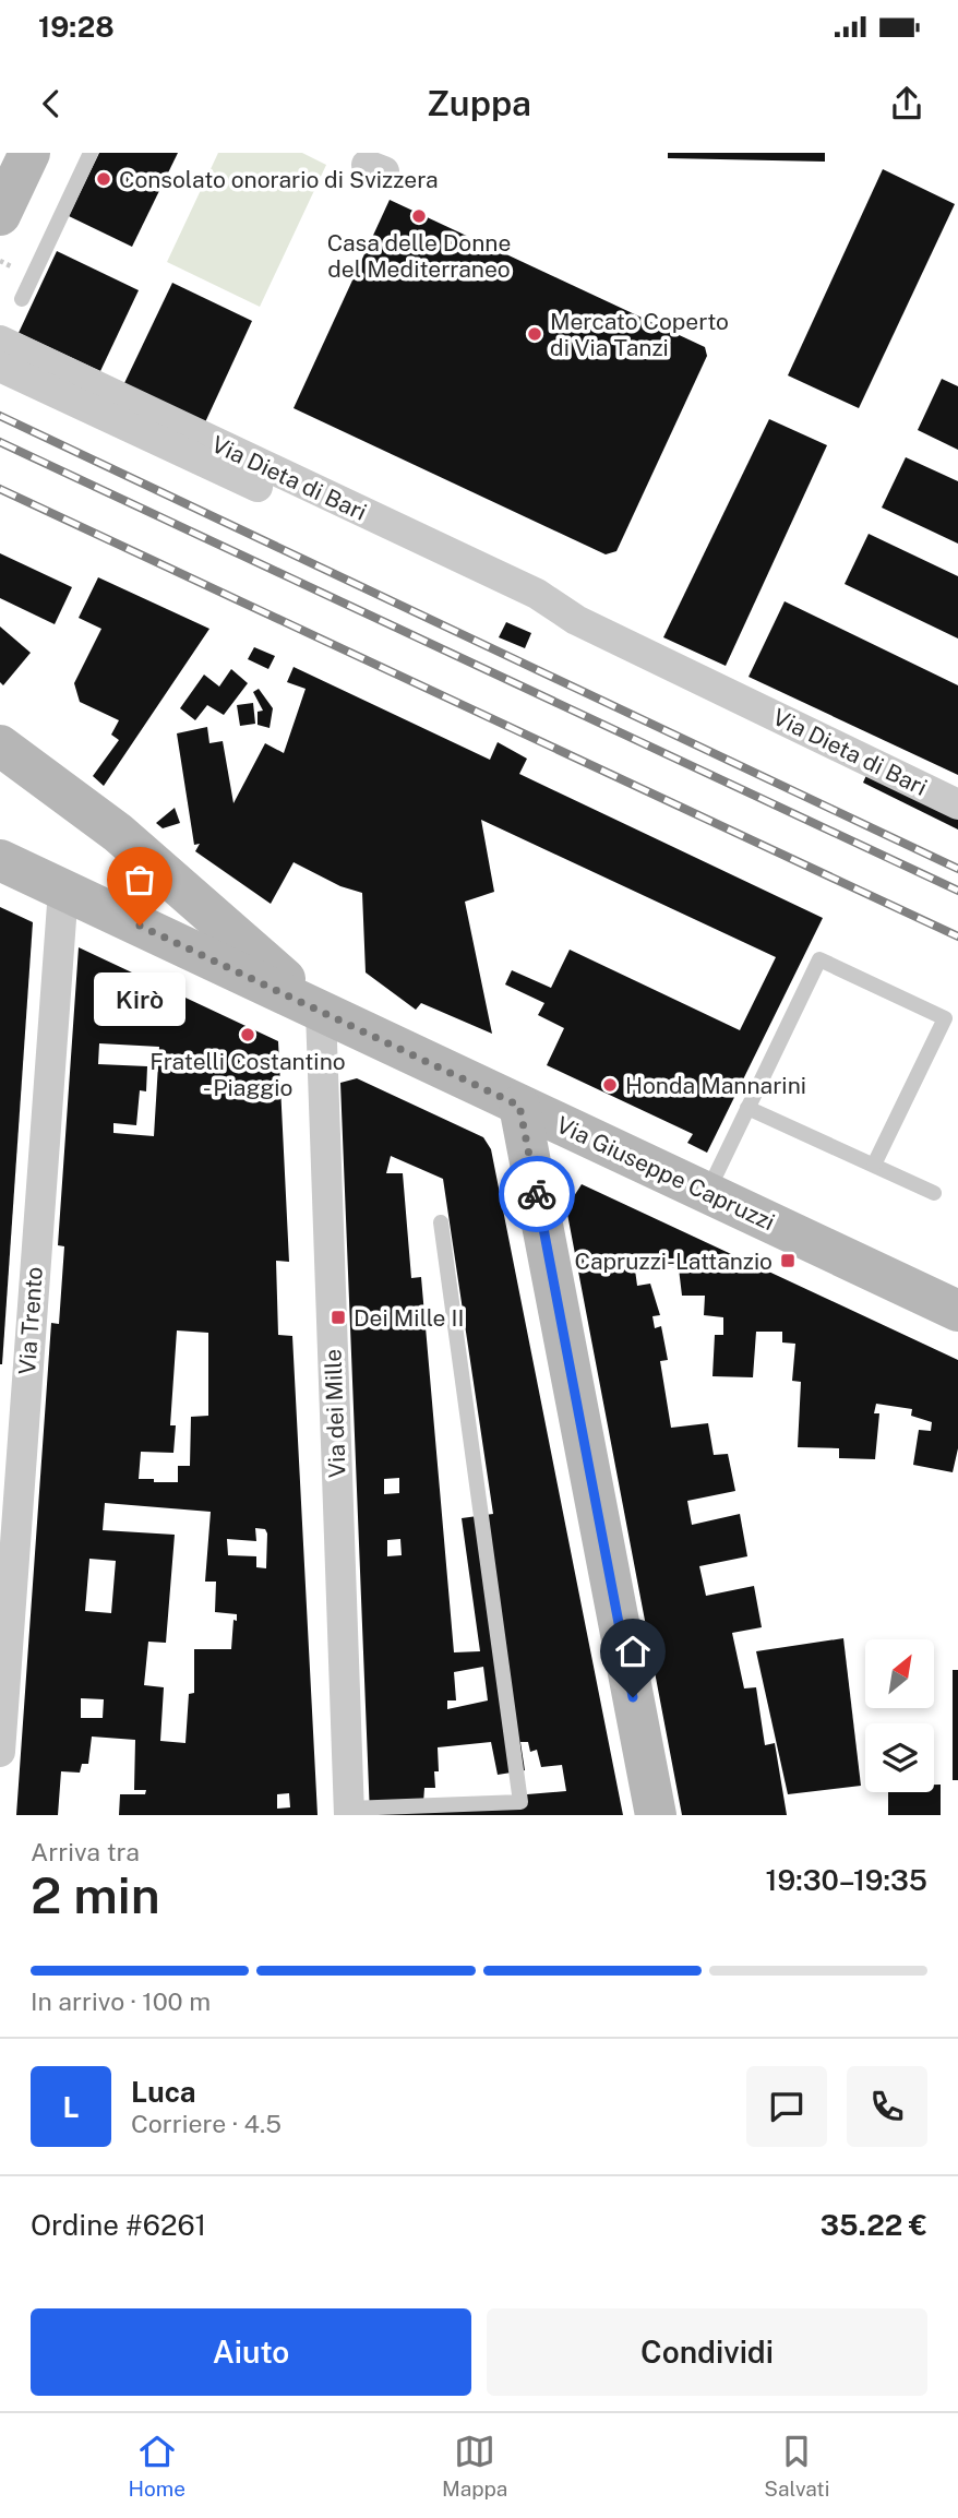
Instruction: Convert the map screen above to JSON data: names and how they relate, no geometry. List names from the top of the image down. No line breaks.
{"streets":{"main road":["Via Giuseppe Capruzzi"],"street":["Via Dieta di Bari","Via Trento","Via dei Mille"]},"crossings":[["Via Giuseppe Capruzzi","Via Trento"],["Via Giuseppe Capruzzi","Via dei Mille"]],"places":{"other":["Consolato onorario di Svizzera","Casa delle Donne del Mediterraneo","Mercato Coperto di Via Tanzi","Kirò","Fratelli Costantino - Piaggio","Honda Mannarini"],"transit":["Capruzzi-Lattanzio","Dei Mille II"]},"north":"top right","page":{"status":"19:28","header":"Zuppa","bubble":"Kirò","heading":["2 min","Arriva tra","19:30–19:35"],"panel":["Luca","Corriere · 4.5","Ordine #6261","35.22 €"],"bar":"In arrivo · 100 m","round":"L","buttons":["Aiuto","Condividi"],"tabs":["Home","Mappa","Salvati"]}}
